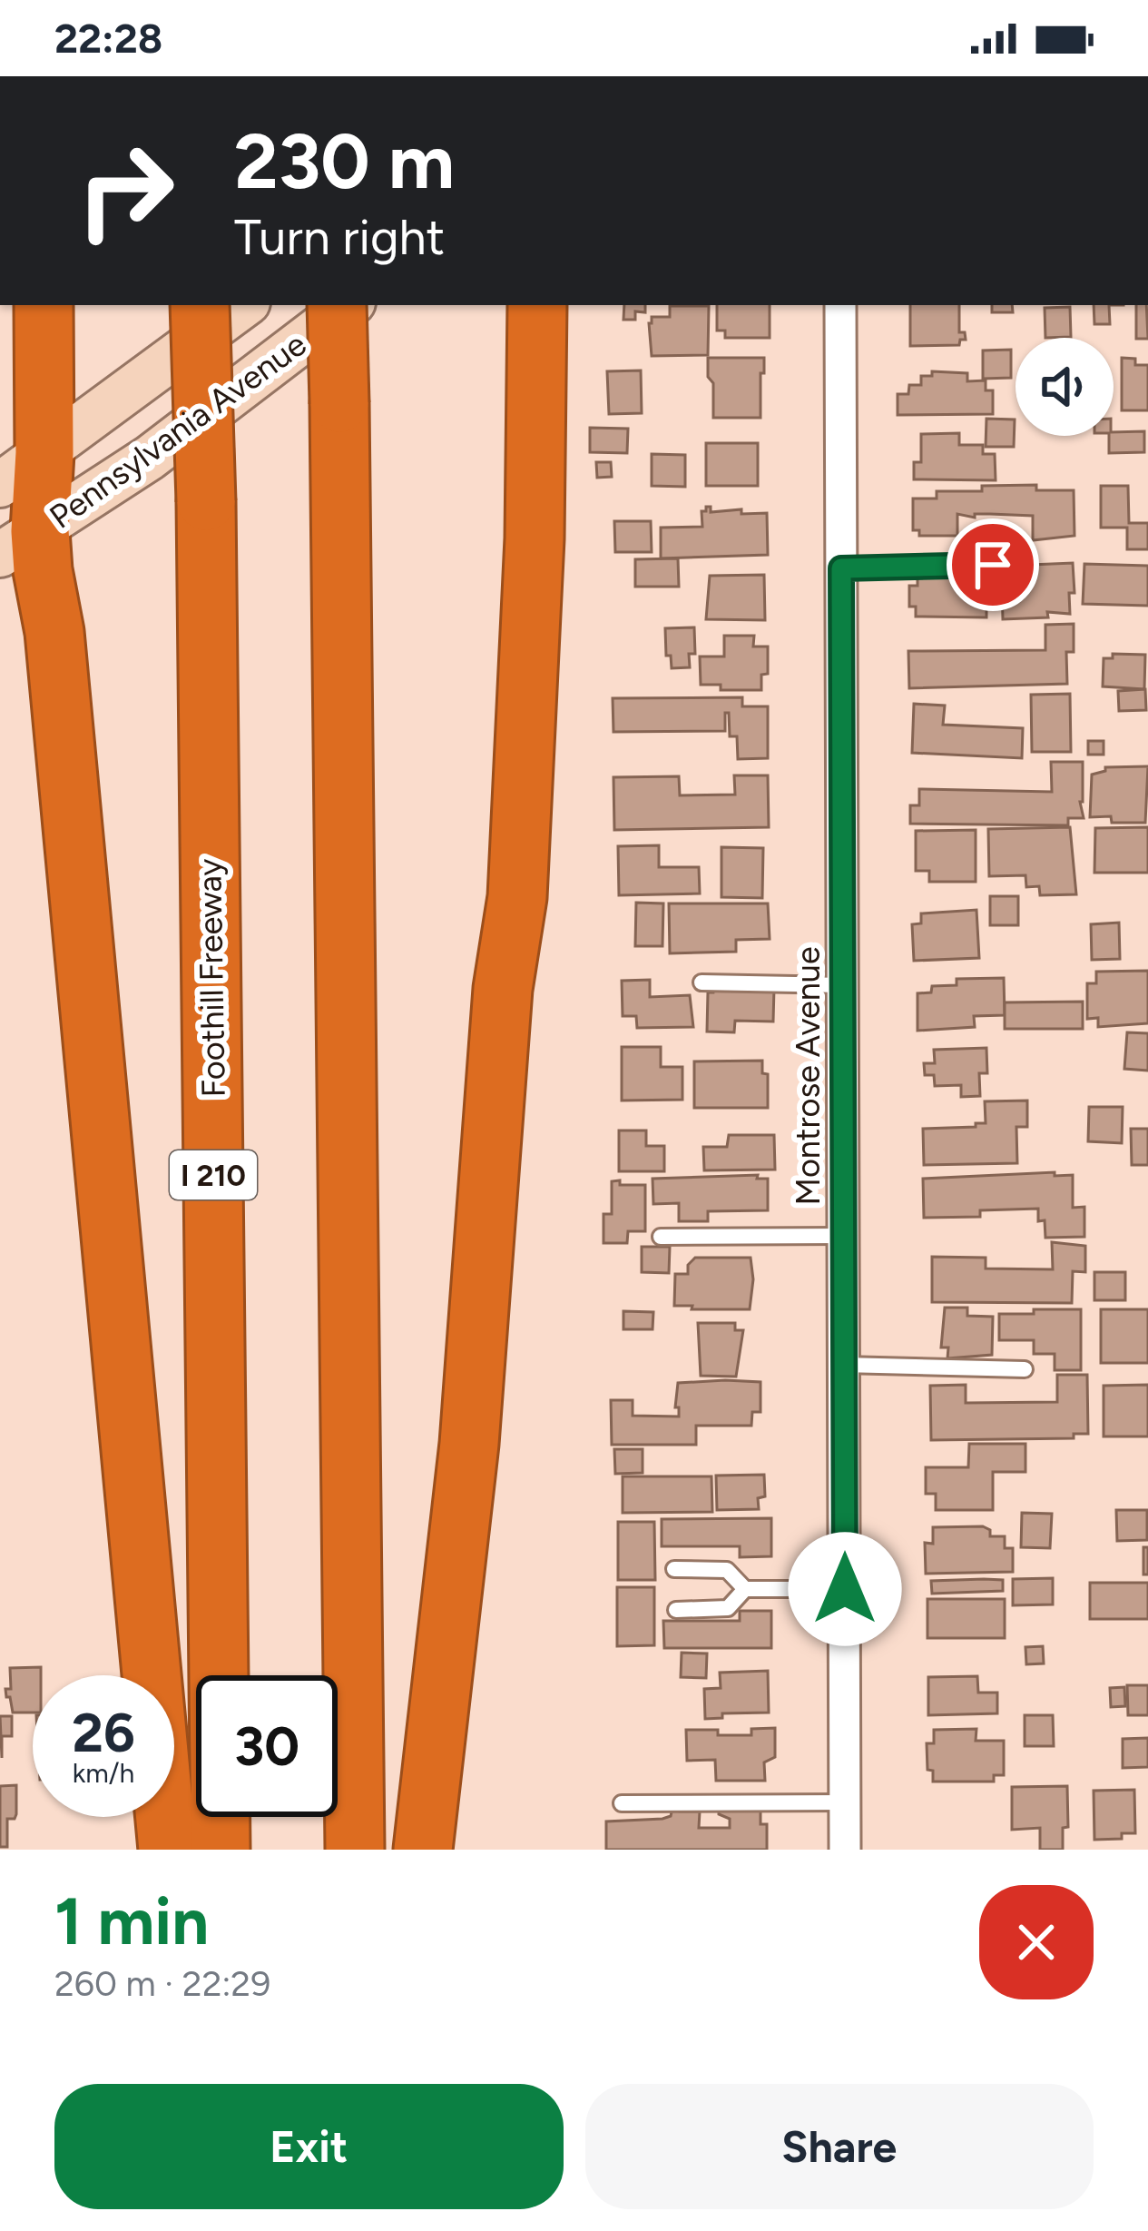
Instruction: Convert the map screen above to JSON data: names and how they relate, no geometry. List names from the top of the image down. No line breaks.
{"streets":{"highway":["Foothill Freeway","I 210"],"main road":["Pennsylvania Avenue"],"street":["Montrose Avenue"]},"page":{"status":"22:28","turn":["230 m","Turn right"],"speed":"26 km/h","limit":"30","heading":["1 min","260 m · 22:29"],"buttons":["Exit","Share"]}}
